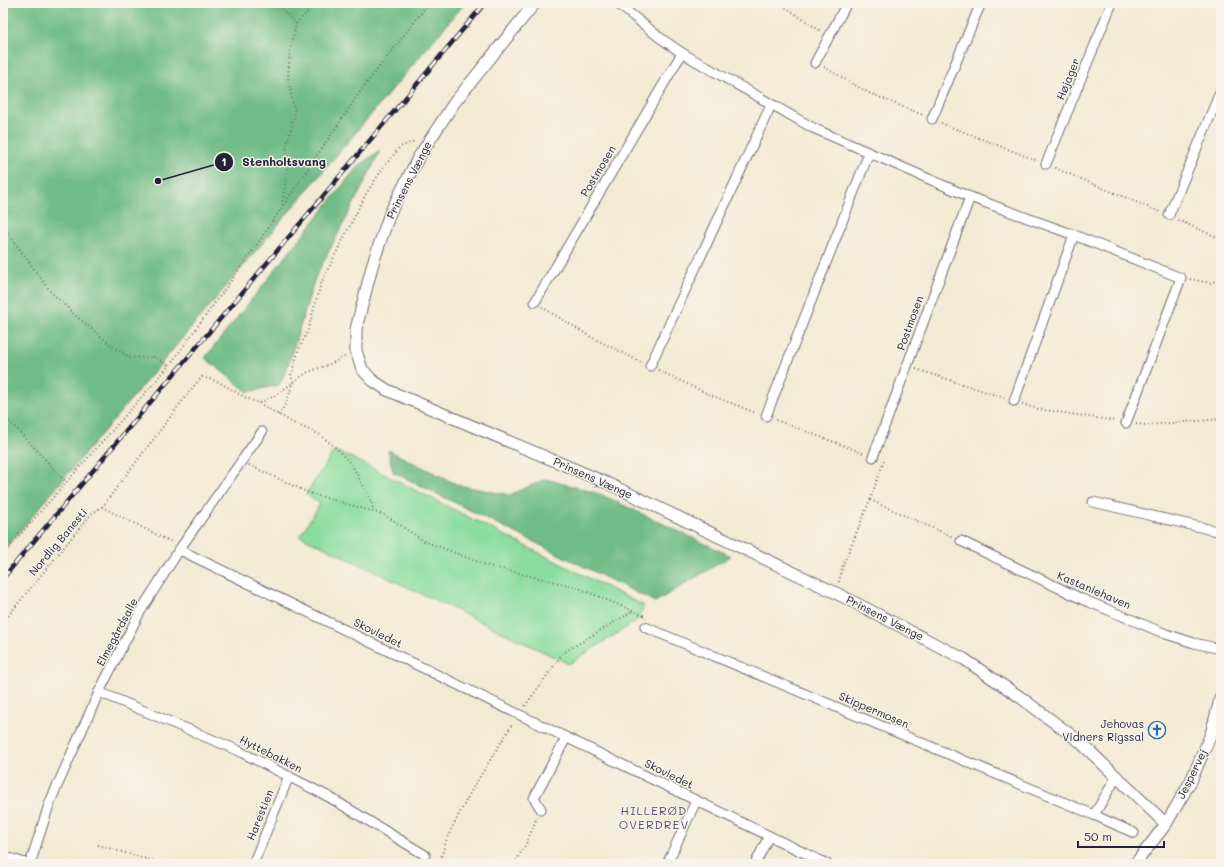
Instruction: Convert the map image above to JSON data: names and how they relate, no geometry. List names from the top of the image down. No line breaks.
{"streets":{"street":["Højager","Postmosen","Prinsens Vænge","Kastaniehaven","Elmegårdsalle","Skovledet","Skippermosen","Hyttebakken","Jespervej","Harestien"],"path":["Nordlig Banesti"]},"crossings":[["Prinsens Vænge","Jespervej"],["Nordlig Banesti","Elmegårdsalle"],["Nordlig Banesti","Skovledet"],["Elmegårdsalle","Skovledet"],["Elmegårdsalle","Hyttebakken"],["Hyttebakken","Harestien"]],"districts":["HILLERØD OVERDREV"],"places":{"other":["Stenholtsvang"],"church":["Jehovas Vidners Rigssal"]},"scale_bar":"50 m"}
